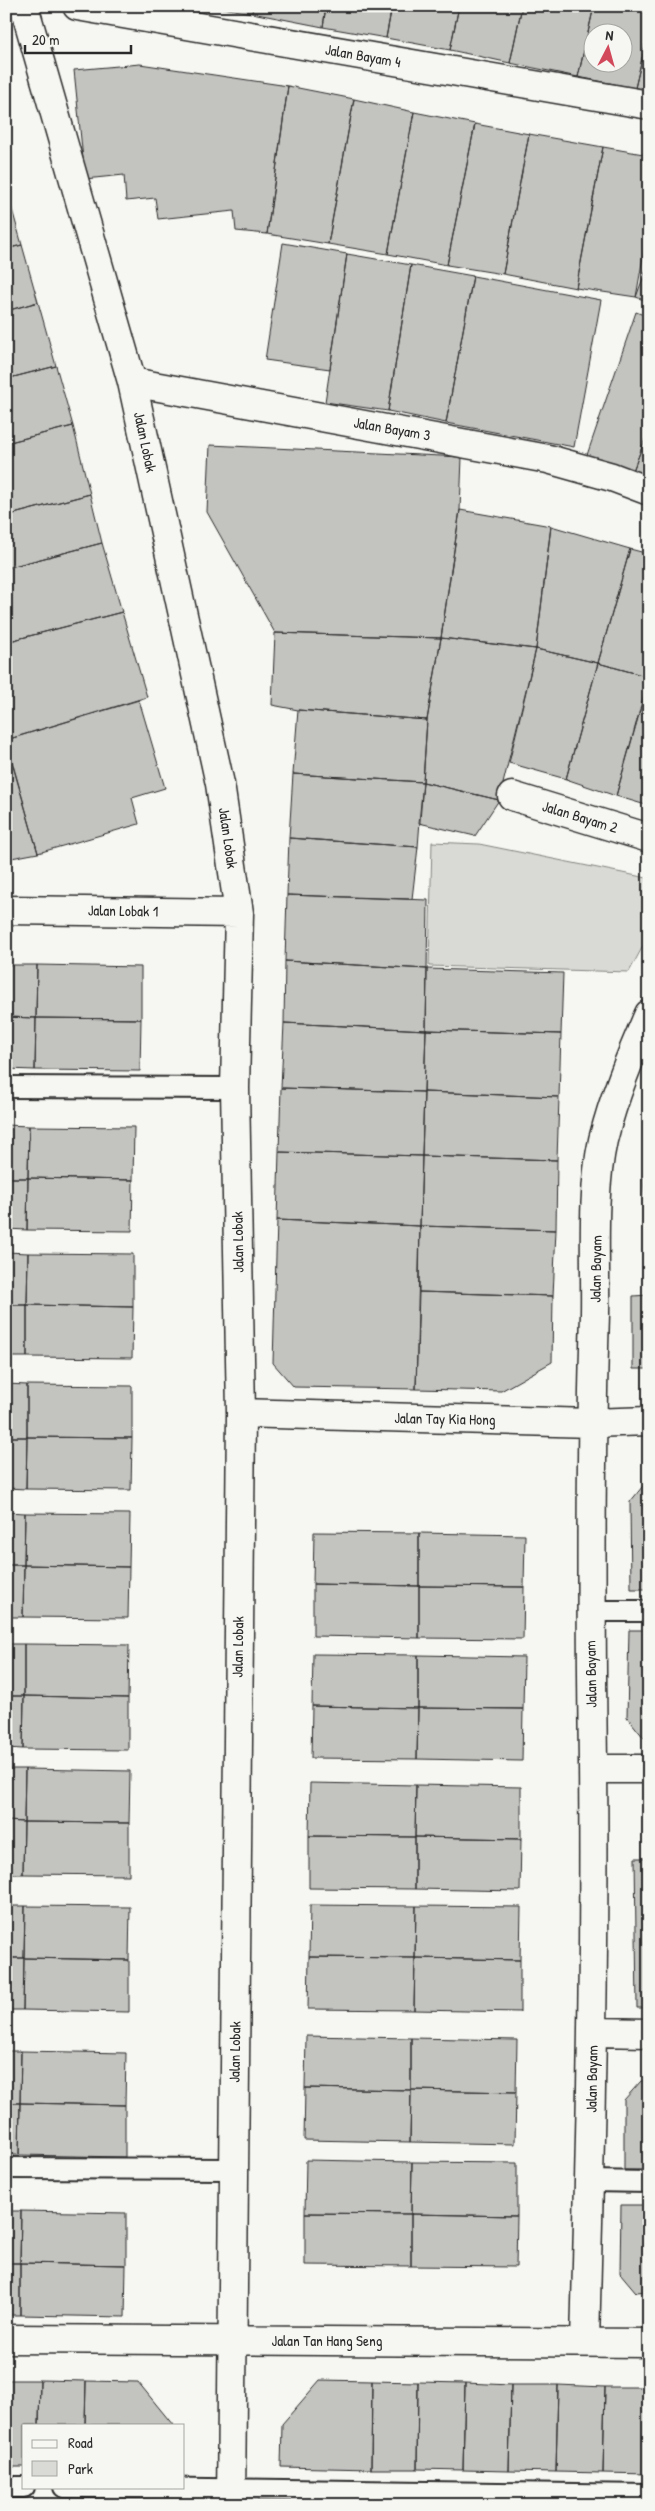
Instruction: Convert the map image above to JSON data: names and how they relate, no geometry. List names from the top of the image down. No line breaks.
{"streets":{"street":["Jalan Bayam 4","Jalan Bayam 3","Jalan Lobak","Jalan Bayam 2","Jalan Lobak 1","Jalan Bayam","Jalan Tay Kia Hong","Jalan Tan Hang Seng"]},"crossings":[["Jalan Bayam 3","Jalan Lobak"],["Jalan Lobak","Jalan Lobak 1"],["Jalan Lobak","Jalan Tay Kia Hong"],["Jalan Lobak","Jalan Tan Hang Seng"],["Jalan Bayam","Jalan Tay Kia Hong"],["Jalan Bayam","Jalan Tan Hang Seng"]],"legend":["Road","Park"],"scale_bar":"20 m","north":"top"}
